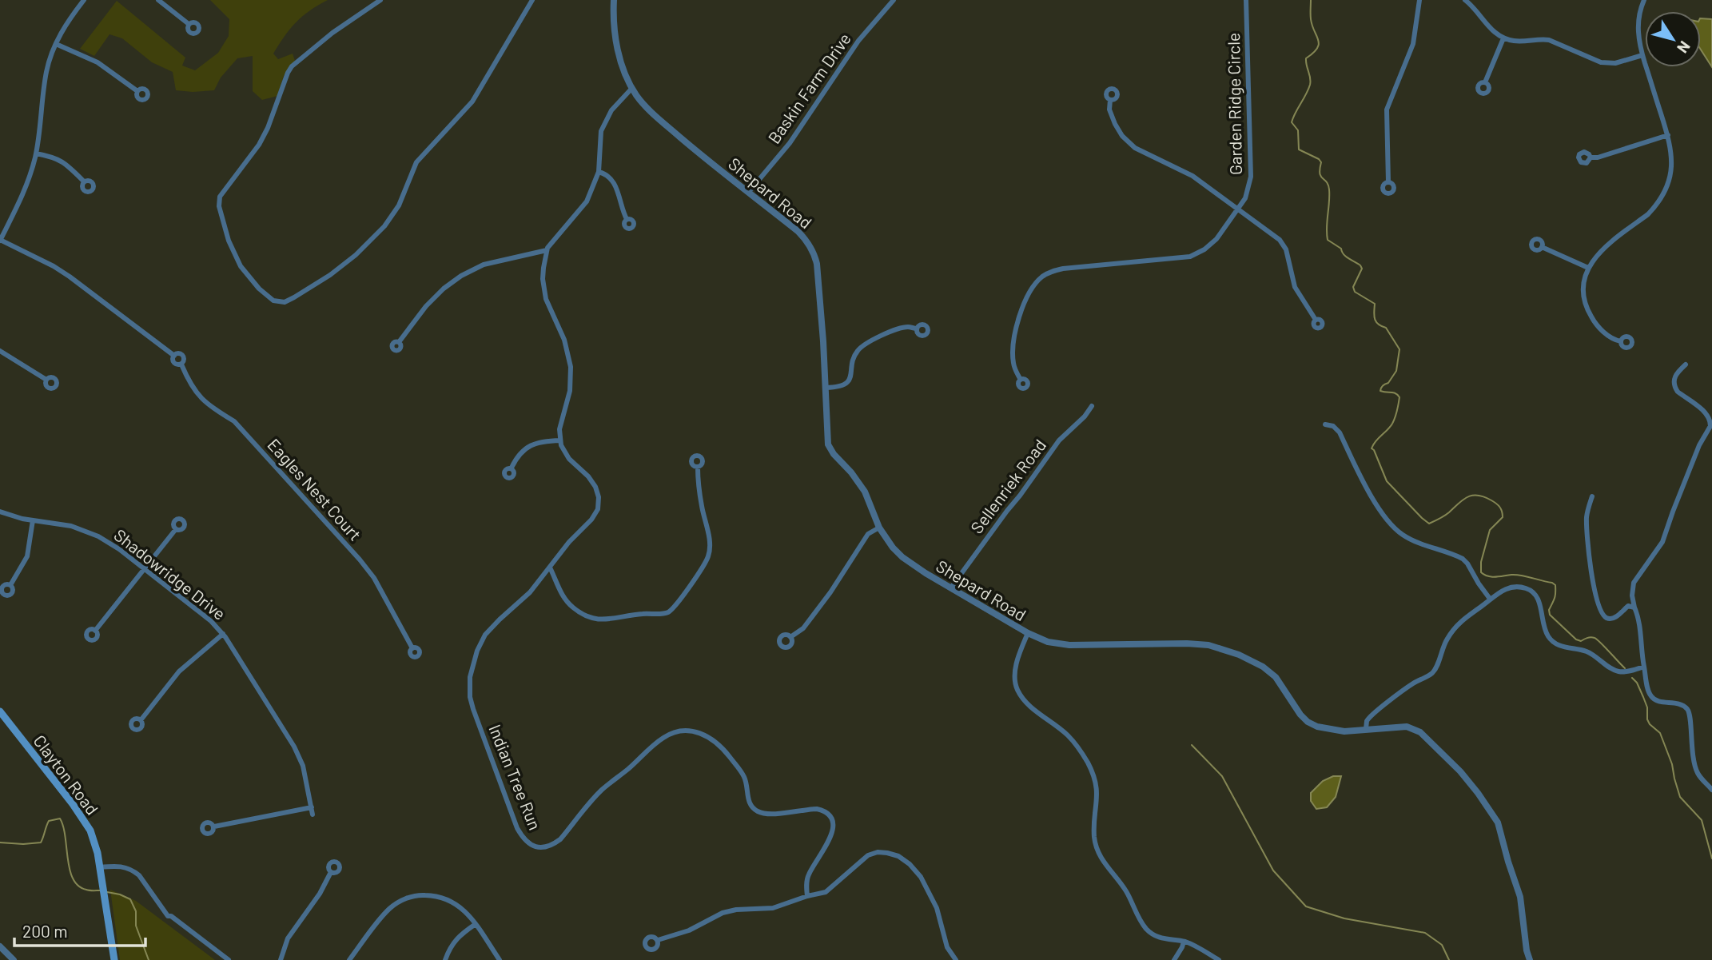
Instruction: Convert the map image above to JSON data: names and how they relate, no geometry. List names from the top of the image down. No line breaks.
{"streets":{"main road":["Clayton Road"],"street":["Baskin Farm Drive","Garden Ridge Circle","Shepard Road","Sellenriek Road","Eagles Nest Court","Shadowridge Drive","Indian Tree Run"]},"crossings":[["Baskin Farm Drive","Shepard Road"],["Shepard Road","Sellenriek Road"]],"scale_bar":"200 m","north":"bottom right"}
